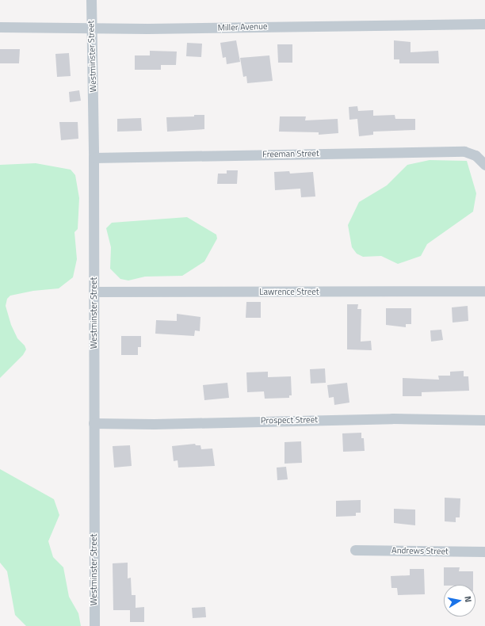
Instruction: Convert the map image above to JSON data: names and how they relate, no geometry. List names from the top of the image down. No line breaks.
{"streets":{"street":["Miller Avenue","Westminster Street","Freeman Street","Lawrence Street","Prospect Street","Andrews Street"]},"crossings":[["Miller Avenue","Westminster Street"],["Westminster Street","Freeman Street"],["Westminster Street","Lawrence Street"],["Westminster Street","Prospect Street"]],"north":"right"}
